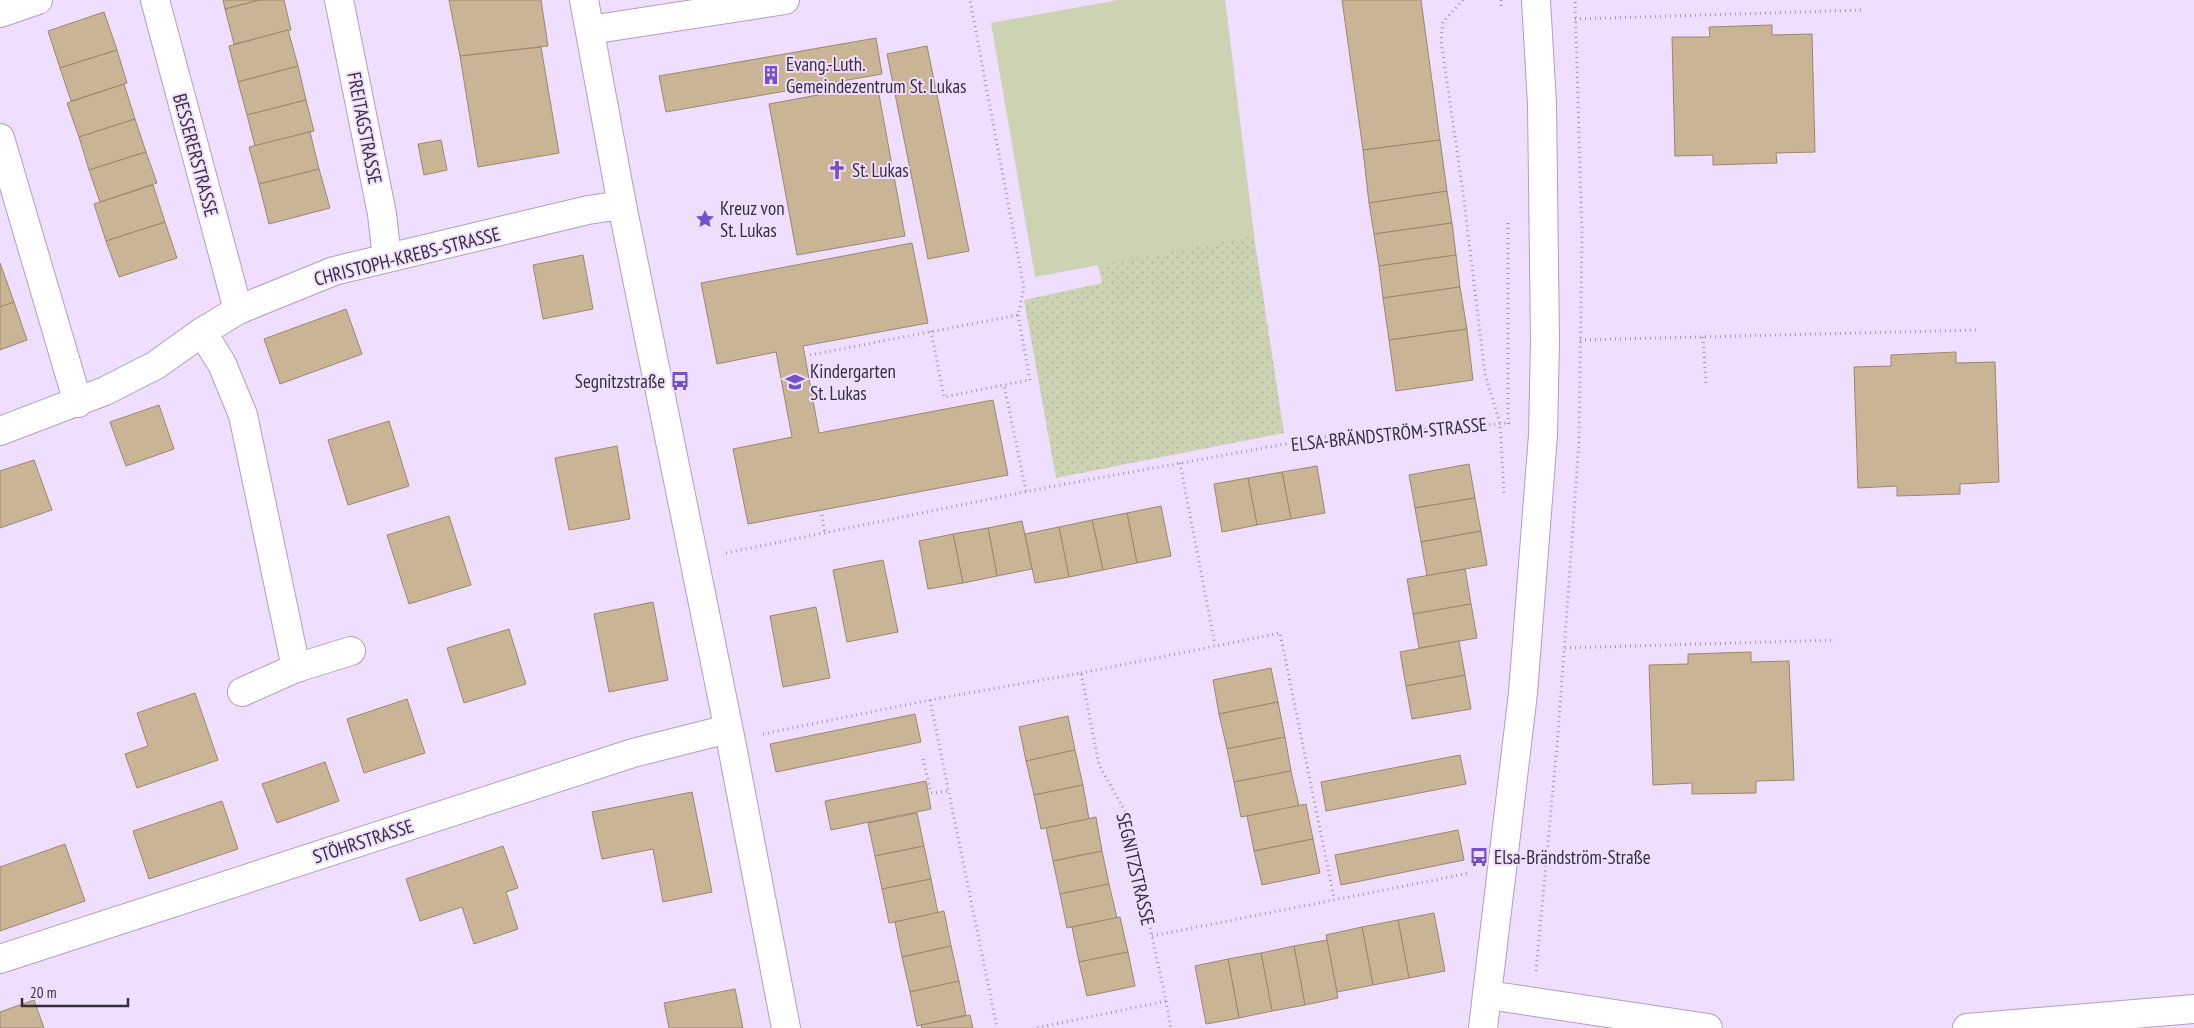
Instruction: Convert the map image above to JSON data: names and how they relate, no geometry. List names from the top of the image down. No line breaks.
{"streets":{"street":["FREITAGSTRASSE","BESSERERSTRASSE","CHRISTOPH-KREBS-STRASSE","STÖHRSTRASSE"],"path":["ELSA-BRÄNDSTRÖM-STRASSE","SEGNITZSTRASSE"]},"crossings":[["FREITAGSTRASSE","CHRISTOPH-KREBS-STRASSE"],["BESSERERSTRASSE","CHRISTOPH-KREBS-STRASSE"]],"places":{"building":["Evang.-Luth. Gemeindezentrum St. Lukas"],"church":["St. Lukas"],"place":["Kreuz von St. Lukas"],"bus stop":["Segnitzstraße","Elsa-Brändström-Straße"],"school or university":["Kindergarten St. Lukas"]},"scale_bar":"20 m"}
